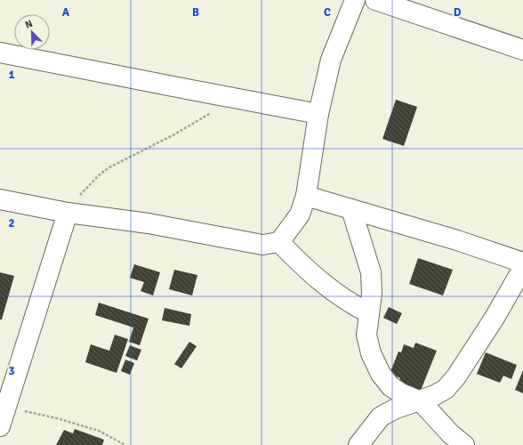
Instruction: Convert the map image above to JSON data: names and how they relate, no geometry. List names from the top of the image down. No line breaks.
{"north":"top left","grid":{"columns":["A","B","C","D"],"rows":["1","2","3"]}}
